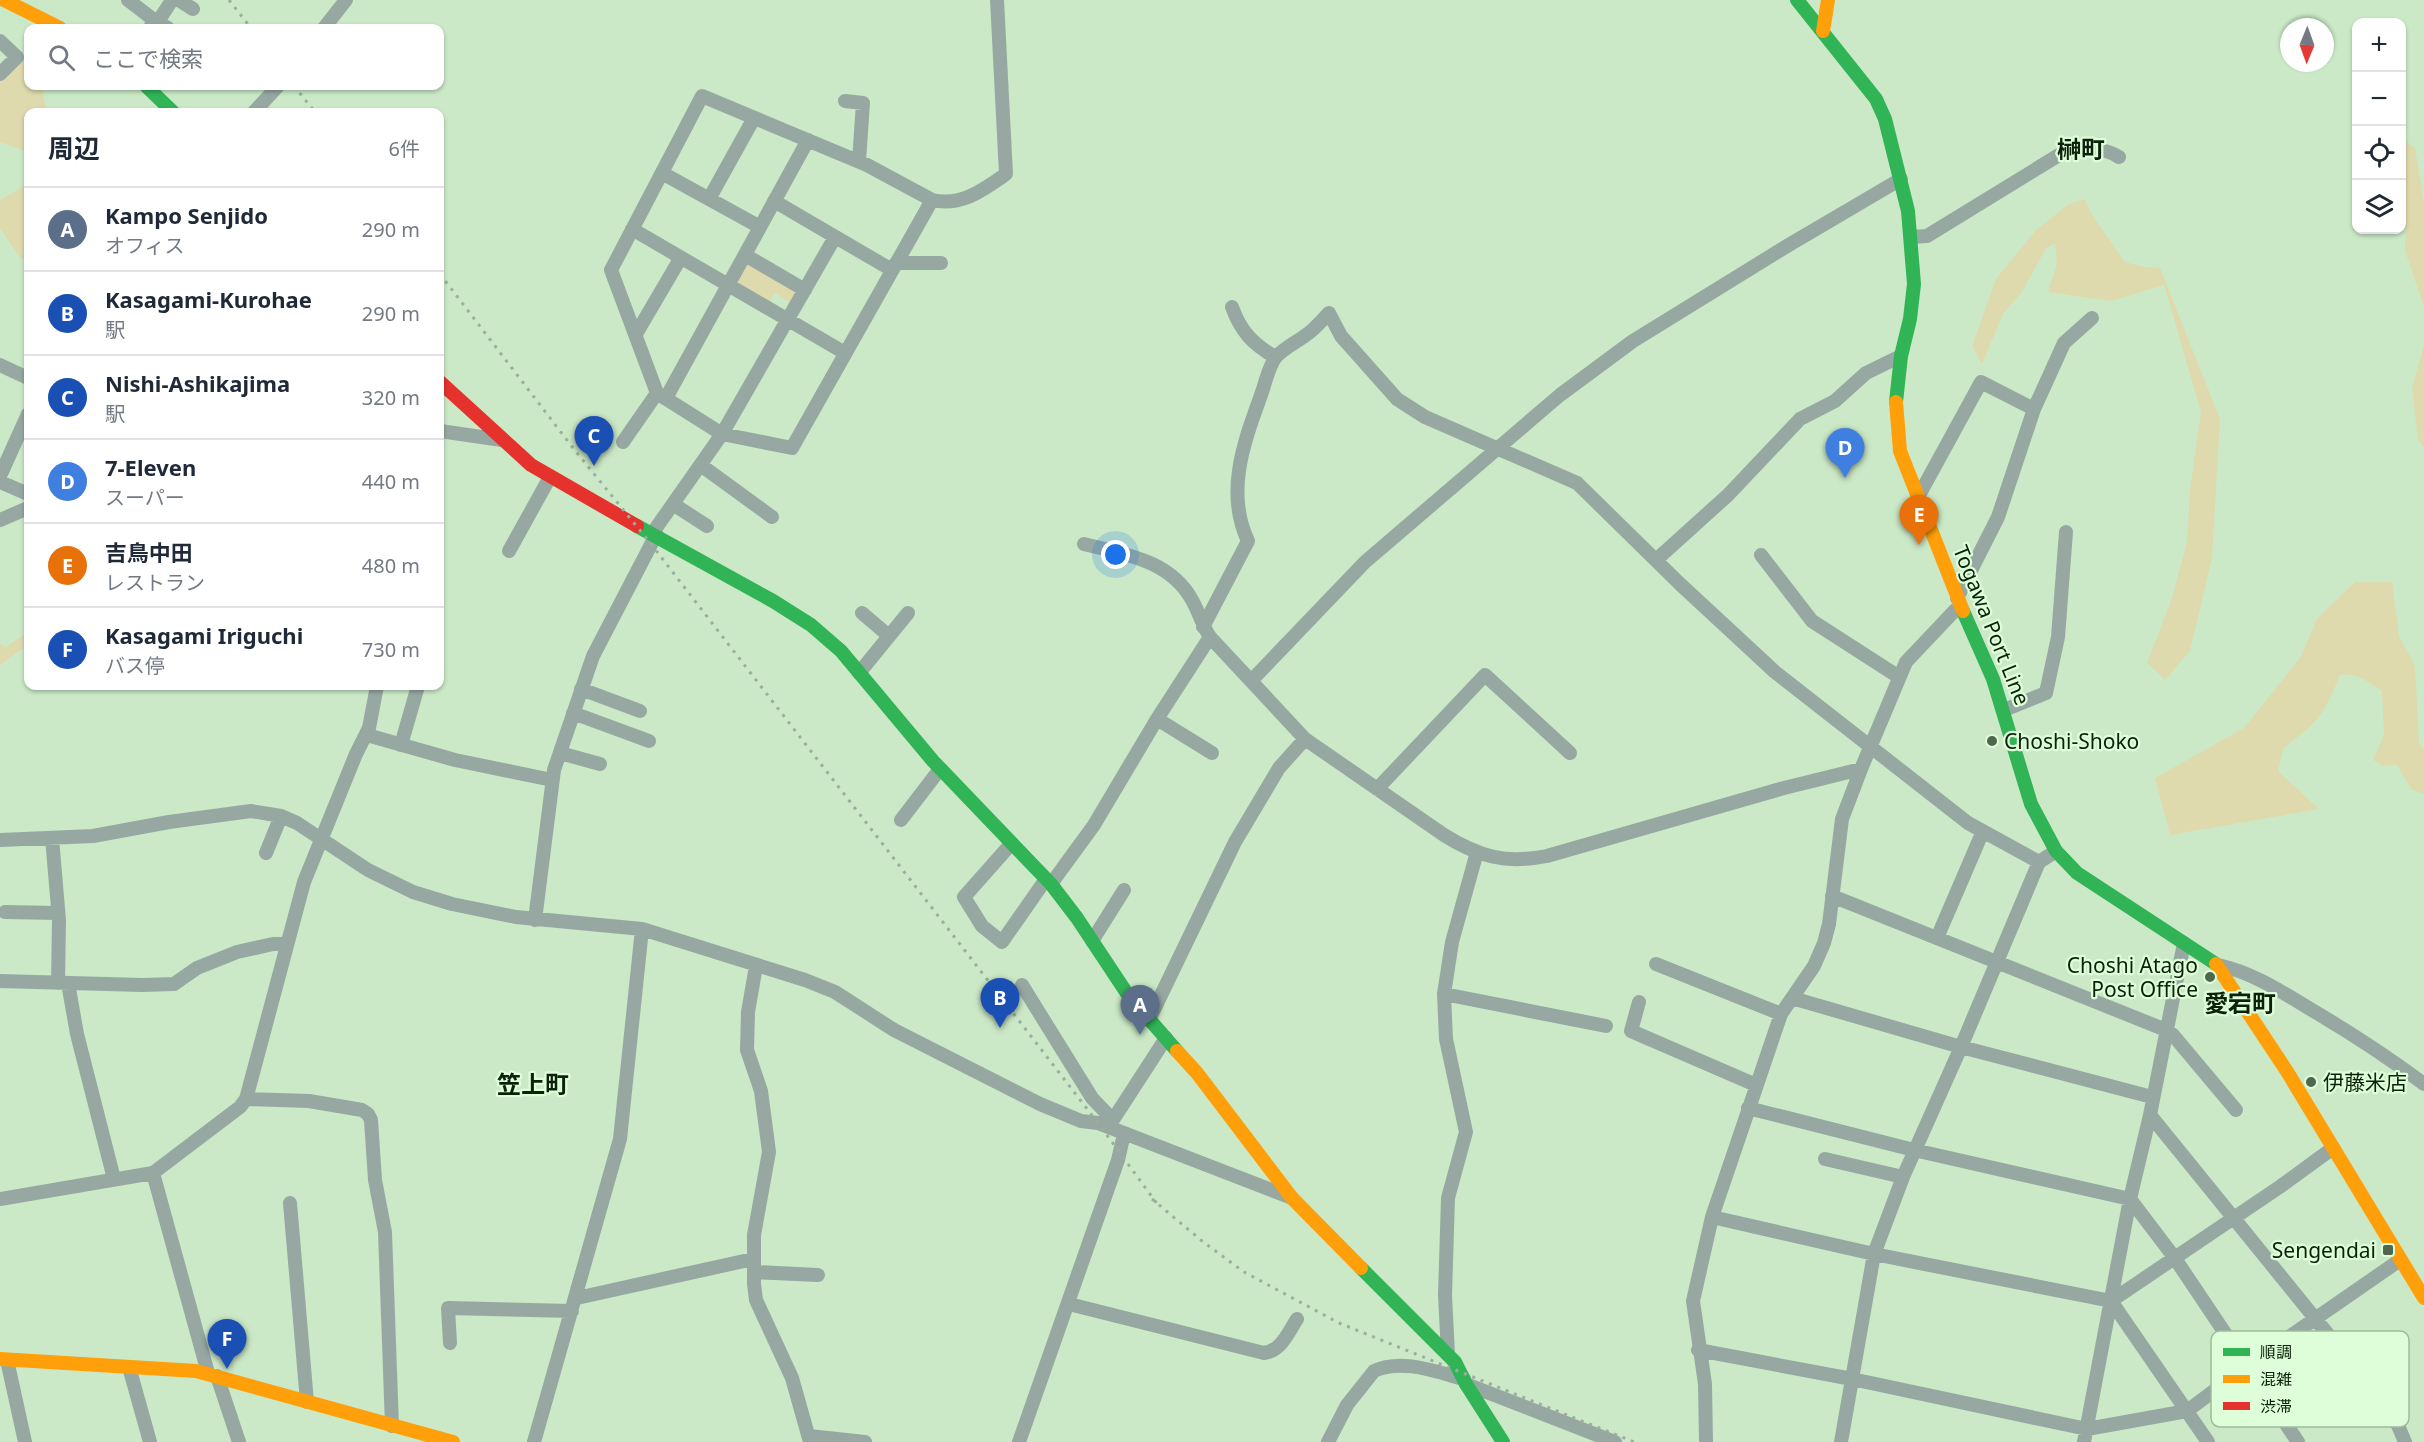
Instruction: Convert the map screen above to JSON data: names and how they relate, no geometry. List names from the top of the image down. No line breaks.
{"streets":{"street":["Togawa Port Line"]},"districts":["榊町","愛宕町","笠上町"],"places":{"other":["Choshi-Shoko","Choshi Atago Post Office","伊藤米店"],"transit":["Sengendai"]},"legend":["順調","混雑","渋滞"],"north":"bottom","page":{"map_buttons":["+","−"],"search":"ここで検索","heading":["周辺","6件"],"list":[{"mark":"A","name":"Kampo Senjido","note":"オフィス","value":"290 m"},{"mark":"B","name":"Kasagami-Kurohae","note":"駅","value":"290 m"},{"mark":"C","name":"Nishi-Ashikajima","note":"駅","value":"320 m"},{"mark":"D","name":"7-Eleven","note":"スーパー","value":"440 m"},{"mark":"E","name":"吉鳥中田","note":"レストラン","value":"480 m"},{"mark":"F","name":"Kasagami Iriguchi","note":"バス停","value":"730 m"}],"pins":["C","D","E","B","A","F"]}}
